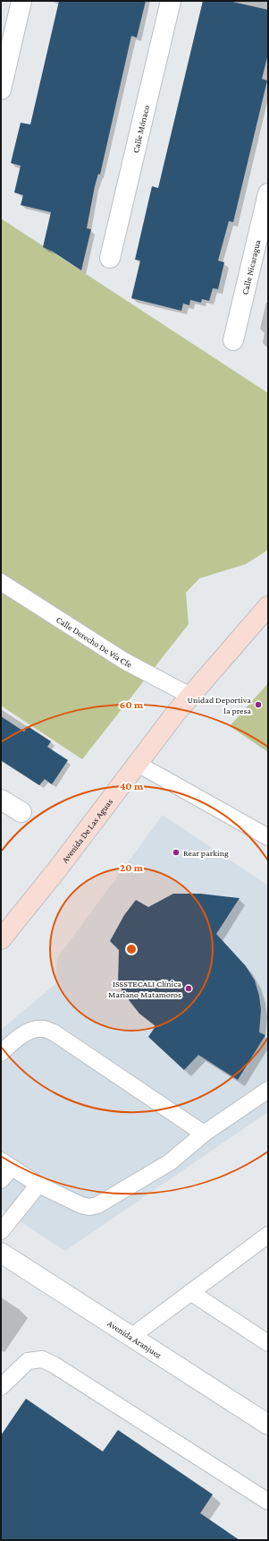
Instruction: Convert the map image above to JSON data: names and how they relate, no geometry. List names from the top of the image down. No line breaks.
{"streets":{"main road":["Avenida De Las Aguas"],"street":["Calle Mónaco","Calle Nicaragua","Avenida Aranjuez"],"lane":["Calle Derecho De Vía Cfe"]},"crossings":[["Calle Derecho De Vía Cfe","Avenida De Las Aguas"]],"places":["Unidad Deportiva la presa","Rear parking","ISSSTECALI Clínica Mariano Matamoros"],"rings":["60 m","40 m","20 m"]}
